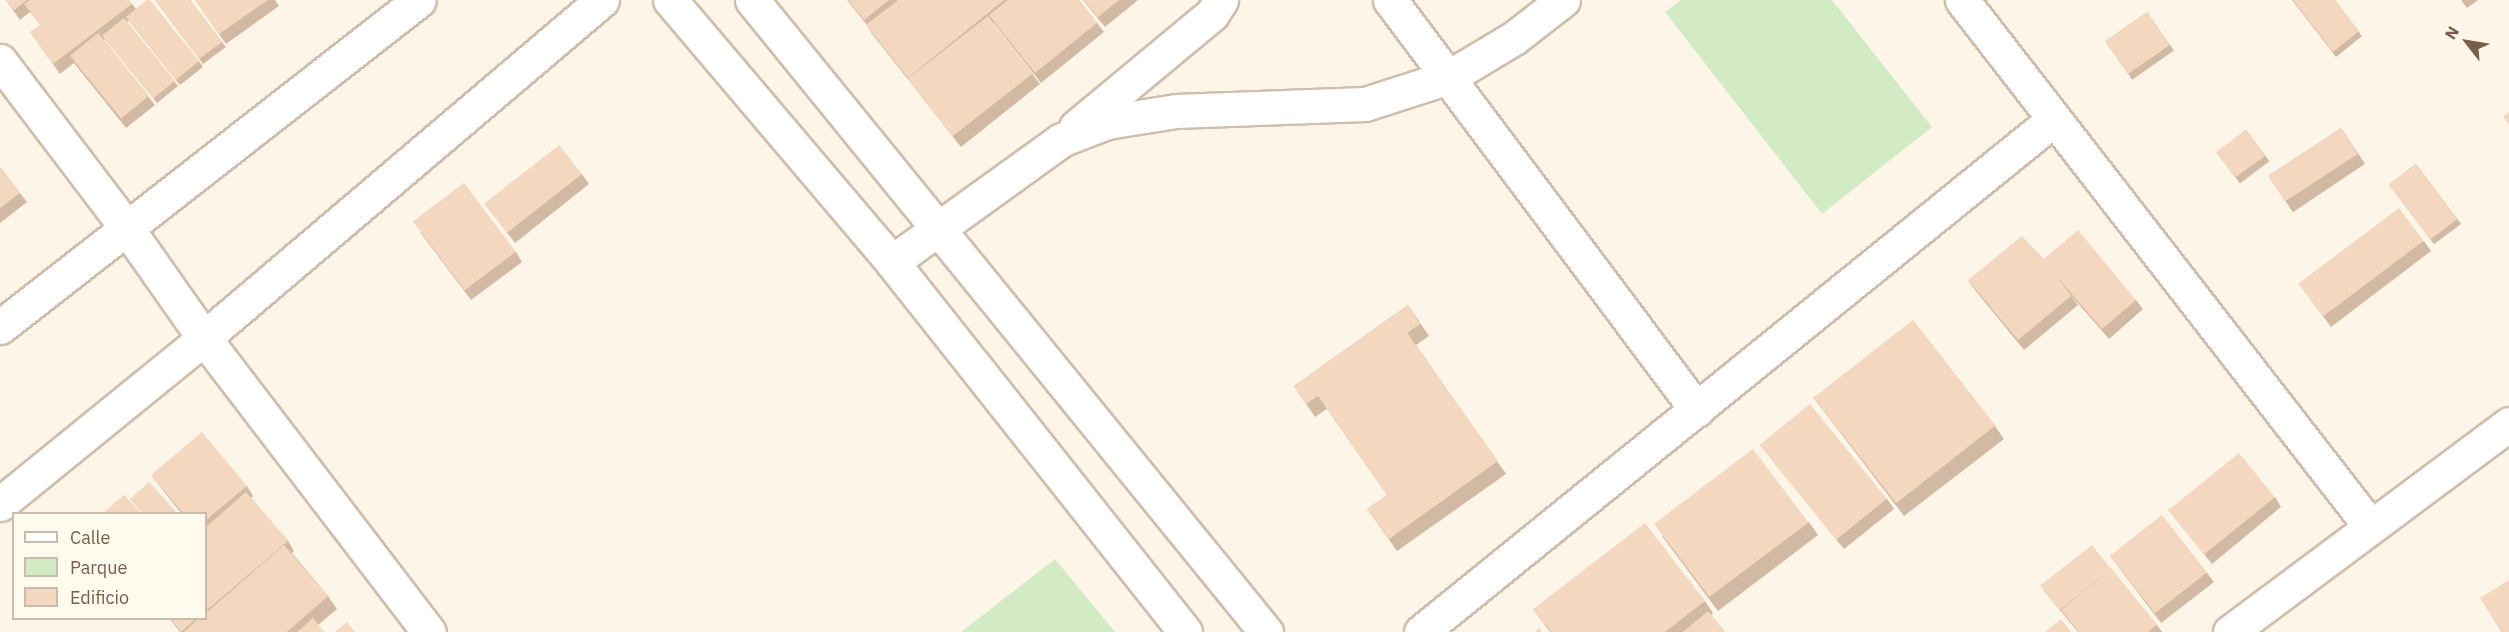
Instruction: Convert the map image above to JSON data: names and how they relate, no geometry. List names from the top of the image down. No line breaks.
{"legend":["Calle","Parque","Edificio"],"north":"top left"}
